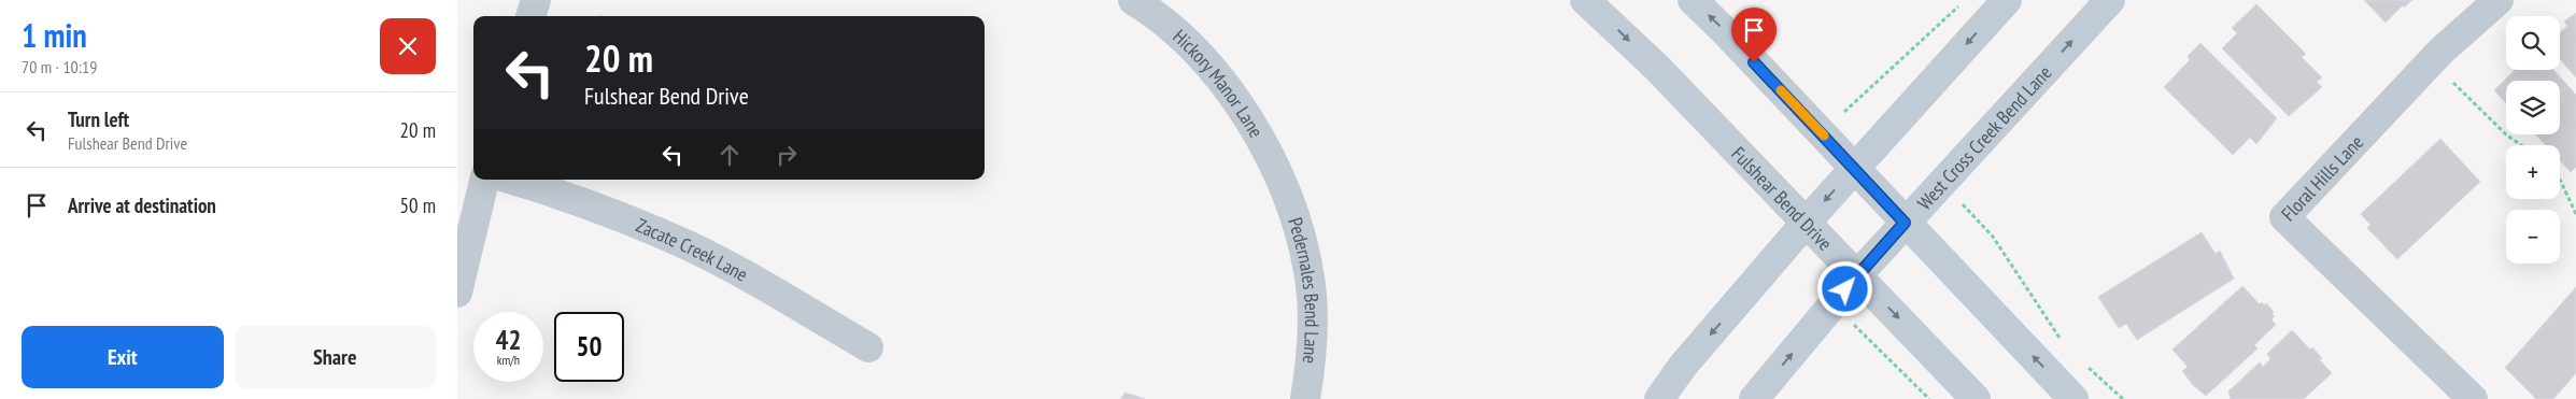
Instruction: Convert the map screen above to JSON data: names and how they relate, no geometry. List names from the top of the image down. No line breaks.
{"streets":{"main road":["West Cross Creek Bend Lane","Fulshear Bend Drive"],"street":["Hickory Manor Lane","Floral Hills Lane","Zacate Creek Lane","Pedernales Bend Lane"]},"crossings":[["Hickory Manor Lane","Pedernales Bend Lane"],["West Cross Creek Bend Lane","Fulshear Bend Drive"]],"page":{"heading":["1 min","70 m · 10:19"],"map_buttons":["+","−"],"turn":["20 m","Fulshear Bend Drive"],"list":[{"name":"Turn left","note":"Fulshear Bend Drive","value":"20 m"},{"name":"Arrive at destination","value":"50 m"}],"speed":"42 km/h","limit":"50","buttons":["Exit","Share"]}}
